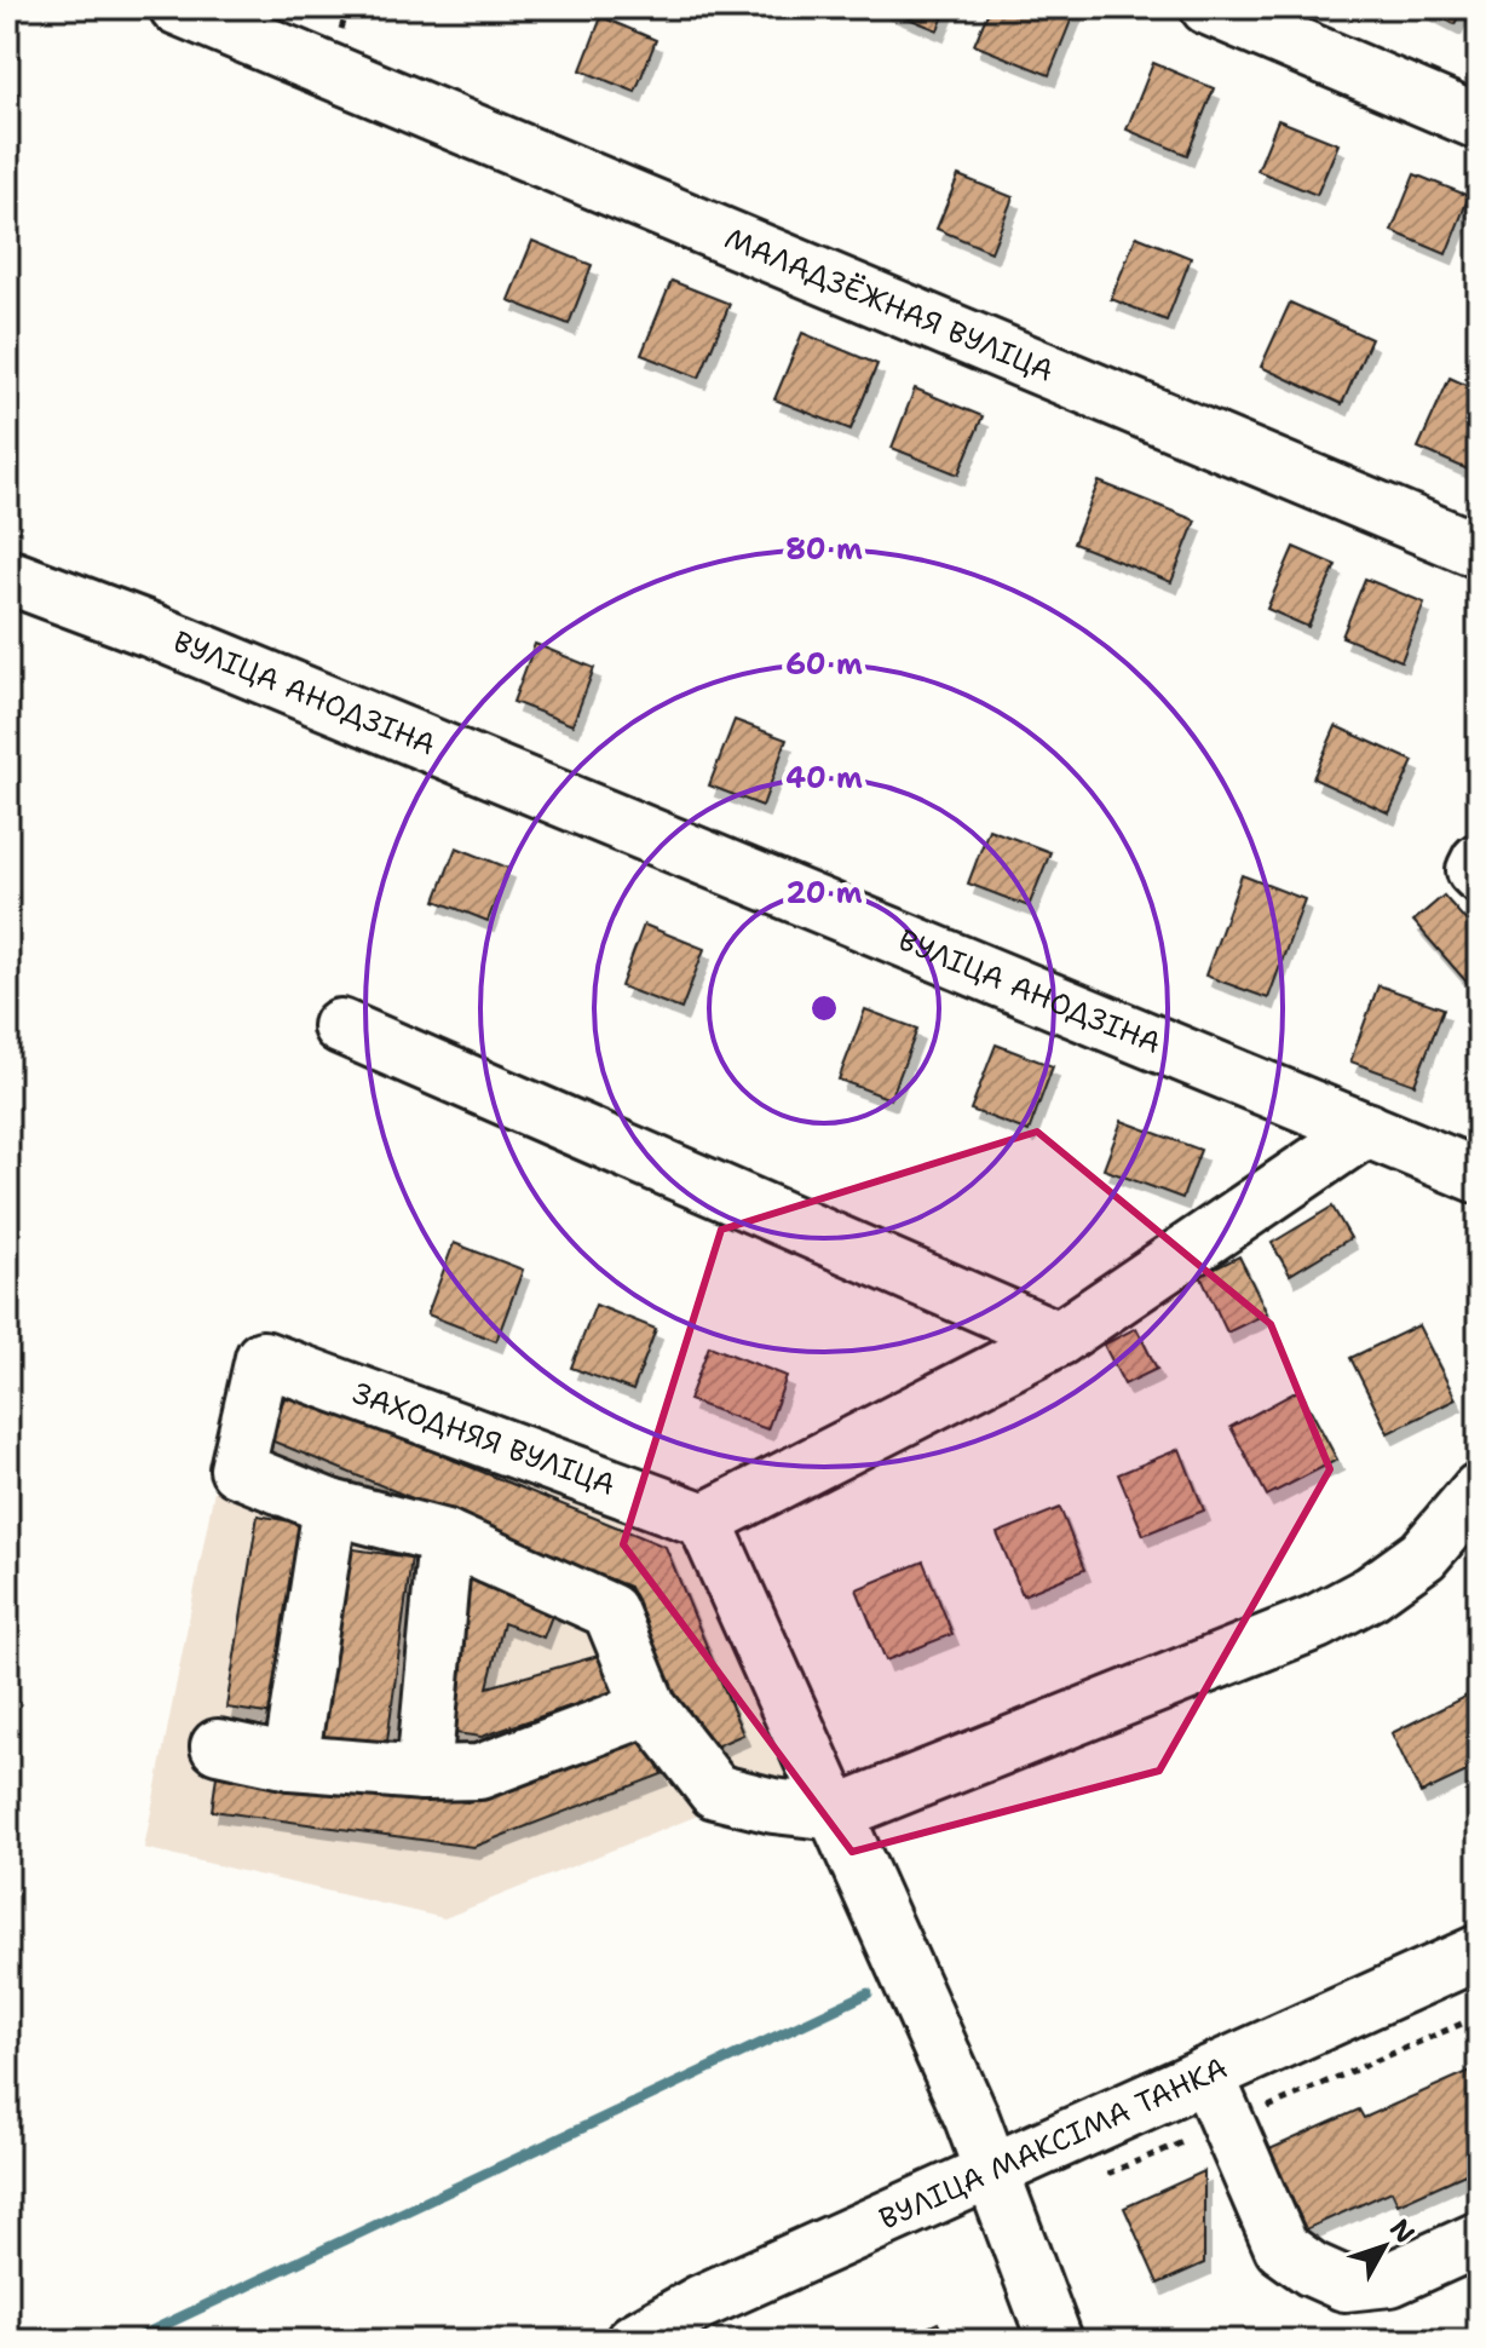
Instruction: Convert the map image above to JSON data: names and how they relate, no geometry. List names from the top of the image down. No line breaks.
{"streets":{"street":["МАЛАДЗЁЖНАЯ ВУЛІЦА","ВУЛІЦА АНОДЗІНА","ЗАХОДНЯЯ ВУЛІЦА","ВУЛІЦА МАКСІМА ТАНКА"]},"north":"top right","rings":["80 m","60 m","40 m","20 m"]}
